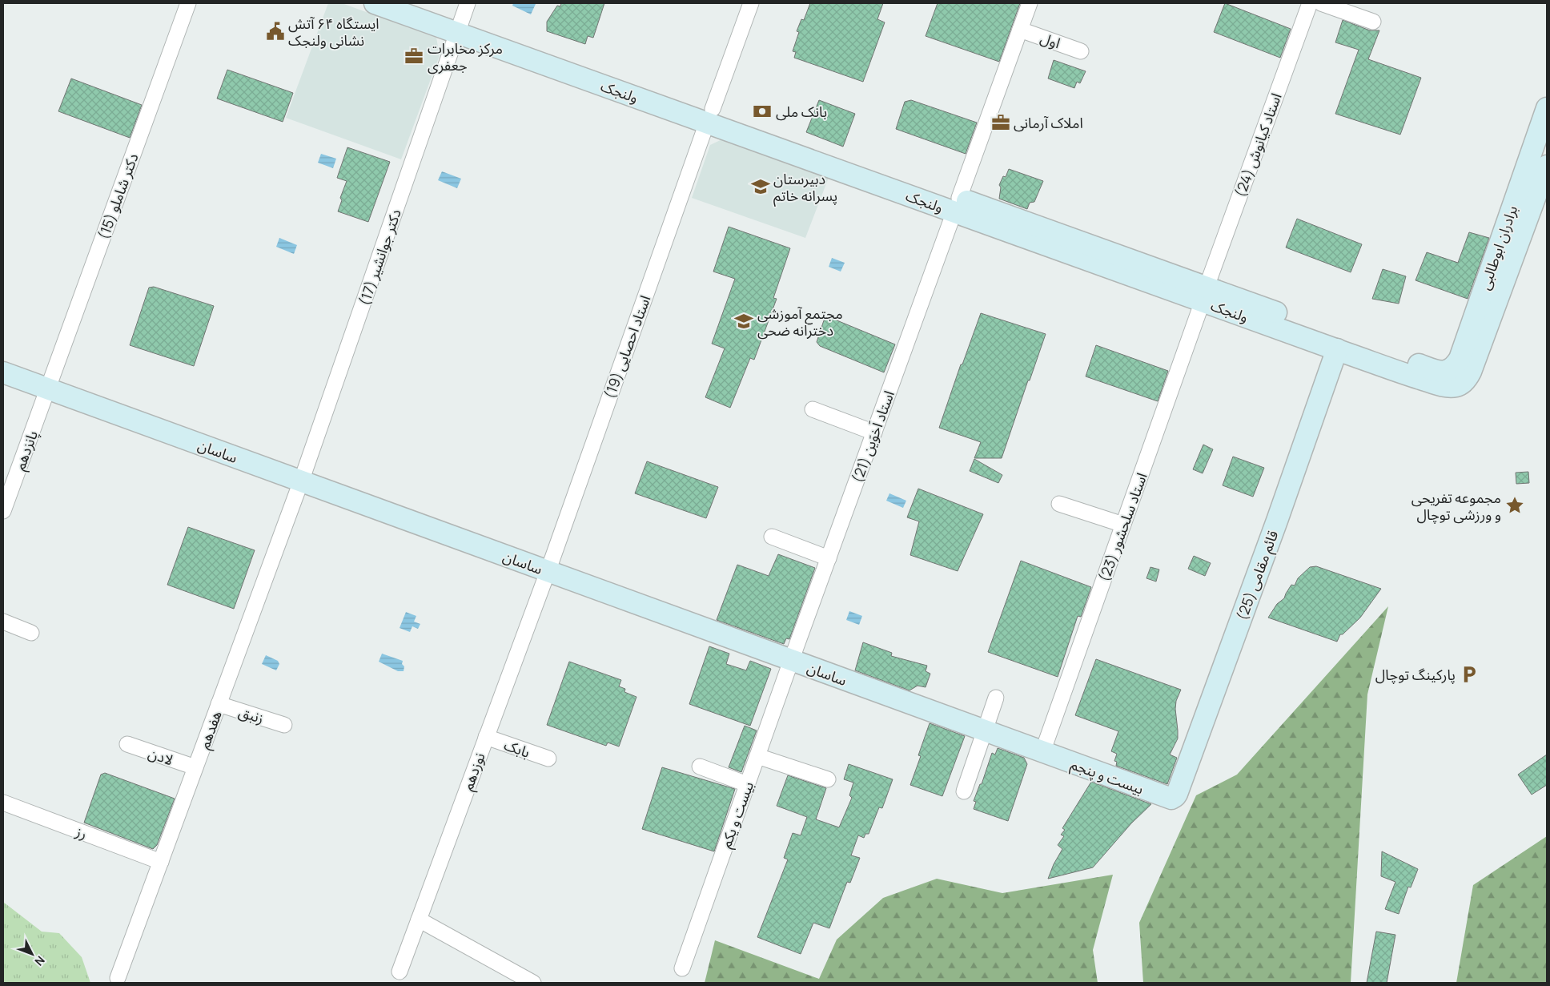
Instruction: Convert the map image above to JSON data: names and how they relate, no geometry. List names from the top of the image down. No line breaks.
{"streets":{"main road":["ولنجک","برادران ابوطالبی","ساسان","قائم مقامی (25)","بیست و پنجم"],"street":["اول","استاد کیانوش (24)","دکتر شاملو (15)","دکتر جوانشیر (17)","استاد احصایی (19)","استاد اَخوَين (21)","پانزدهم","استاد سلحشور (23)","زنبق","هفدهم","بابک","لادن","نوزدهم","بیست و یکم","رز"]},"crossings":[["اول","استاد اَخوَين (21)"],["ولنجک","استاد کیانوش (24)"],["ولنجک","برادران ابوطالبی"],["ولنجک","دکتر جوانشیر (17)"],["ولنجک","استاد احصایی (19)"],["ولنجک","استاد اَخوَين (21)"],["ولنجک","استاد سلحشور (23)"],["ولنجک","قائم مقامی (25)"],["استاد کیانوش (24)","استاد سلحشور (23)"],["دکتر شاملو (15)","پانزدهم"],["دکتر شاملو (15)","ساسان"],["دکتر جوانشیر (17)","ساسان"],["دکتر جوانشیر (17)","هفدهم"],["استاد احصایی (19)","ساسان"],["استاد احصایی (19)","نوزدهم"],["استاد اَخوَين (21)","ساسان"],["استاد اَخوَين (21)","بیست و یکم"],["پانزدهم","ساسان"],["ساسان","استاد سلحشور (23)"],["ساسان","هفدهم"],["ساسان","نوزدهم"],["ساسان","بیست و پنجم"],["ساسان","بیست و یکم"],["استاد سلحشور (23)","بیست و پنجم"],["قائم مقامی (25)","بیست و پنجم"],["زنبق","هفدهم"],["هفدهم","لادن"],["هفدهم","رز"],["بابک","نوزدهم"]],"places":{"public building":["ایستگاه ۶۴ آتش نشانی ولنجک"],"office":["مرکز مخابرات جعفری","املاک آرمانی"],"bank":["بانک ملی"],"school or university":["دبیرستان پسرانه خاتم","مجتمع آموزشی دخترانه ضحی"],"place":["مجموعه تفریحی و ورزشی توچال"],"parking":["پارکینگ توچال"]},"north":"bottom right"}
